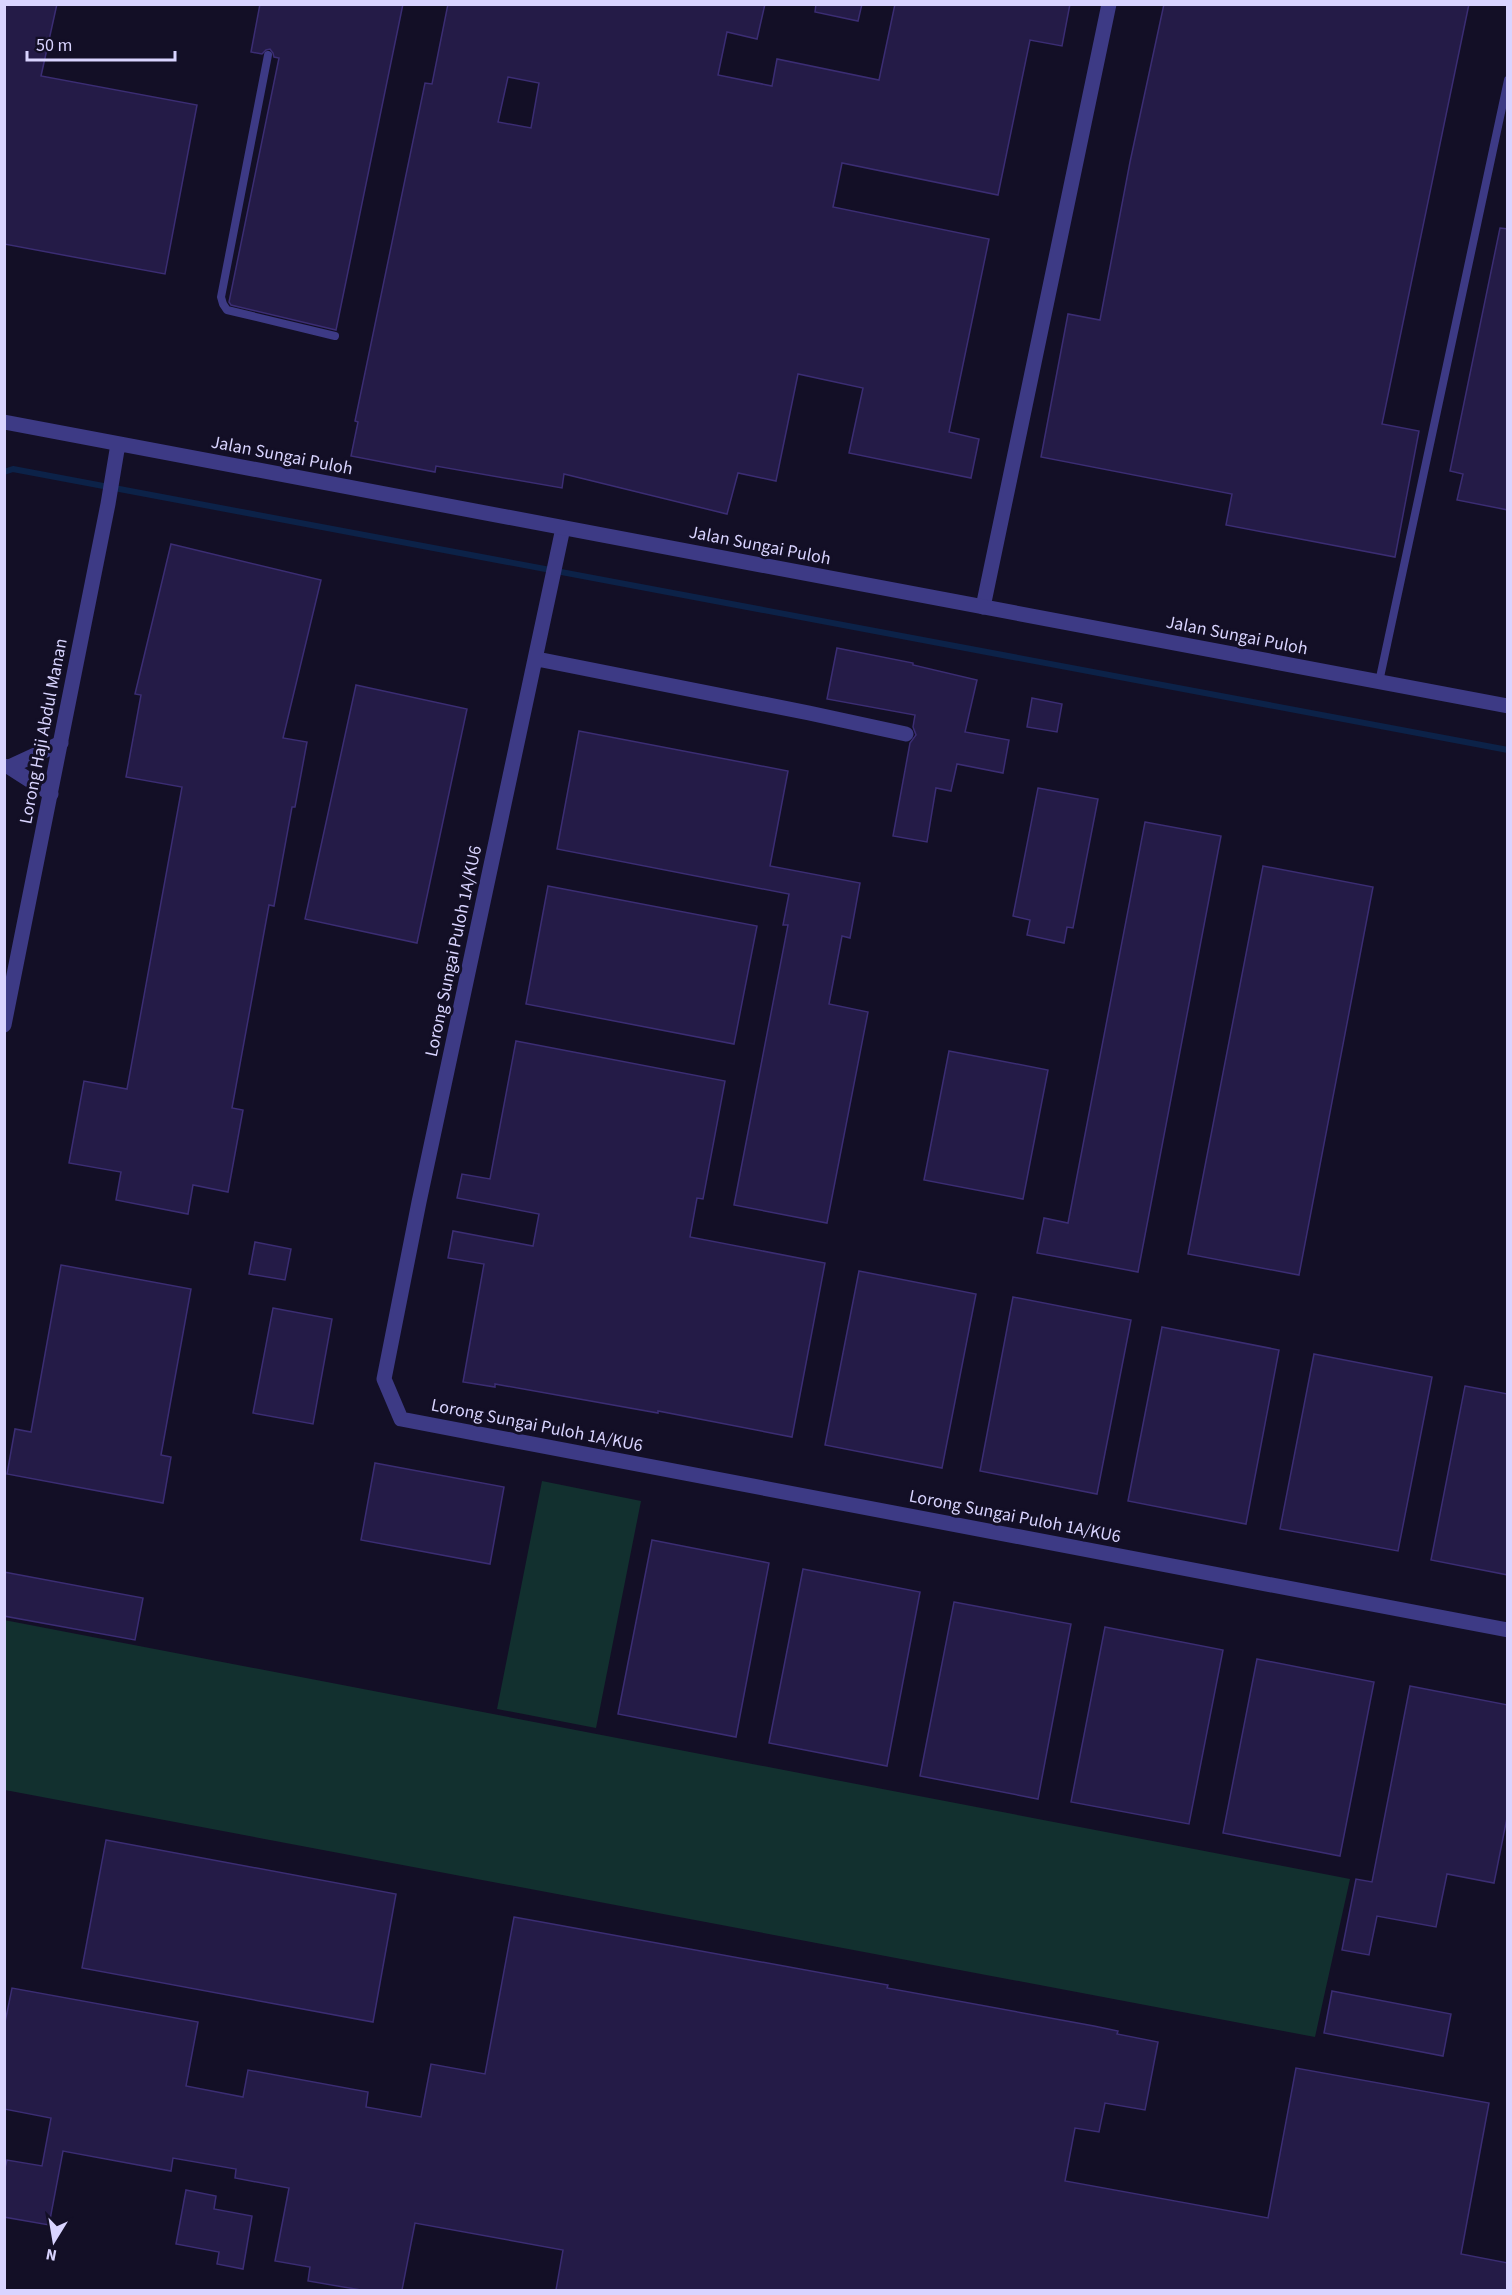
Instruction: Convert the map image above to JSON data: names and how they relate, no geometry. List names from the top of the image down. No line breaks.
{"streets":{"street":["Jalan Sungai Puloh","Lorong Haji Abdul Manan","Lorong Sungai Puloh 1A/KU6"]},"crossings":[["Jalan Sungai Puloh","Lorong Haji Abdul Manan"],["Jalan Sungai Puloh","Lorong Sungai Puloh 1A/KU6"]],"scale_bar":"50 m","north":"bottom"}
